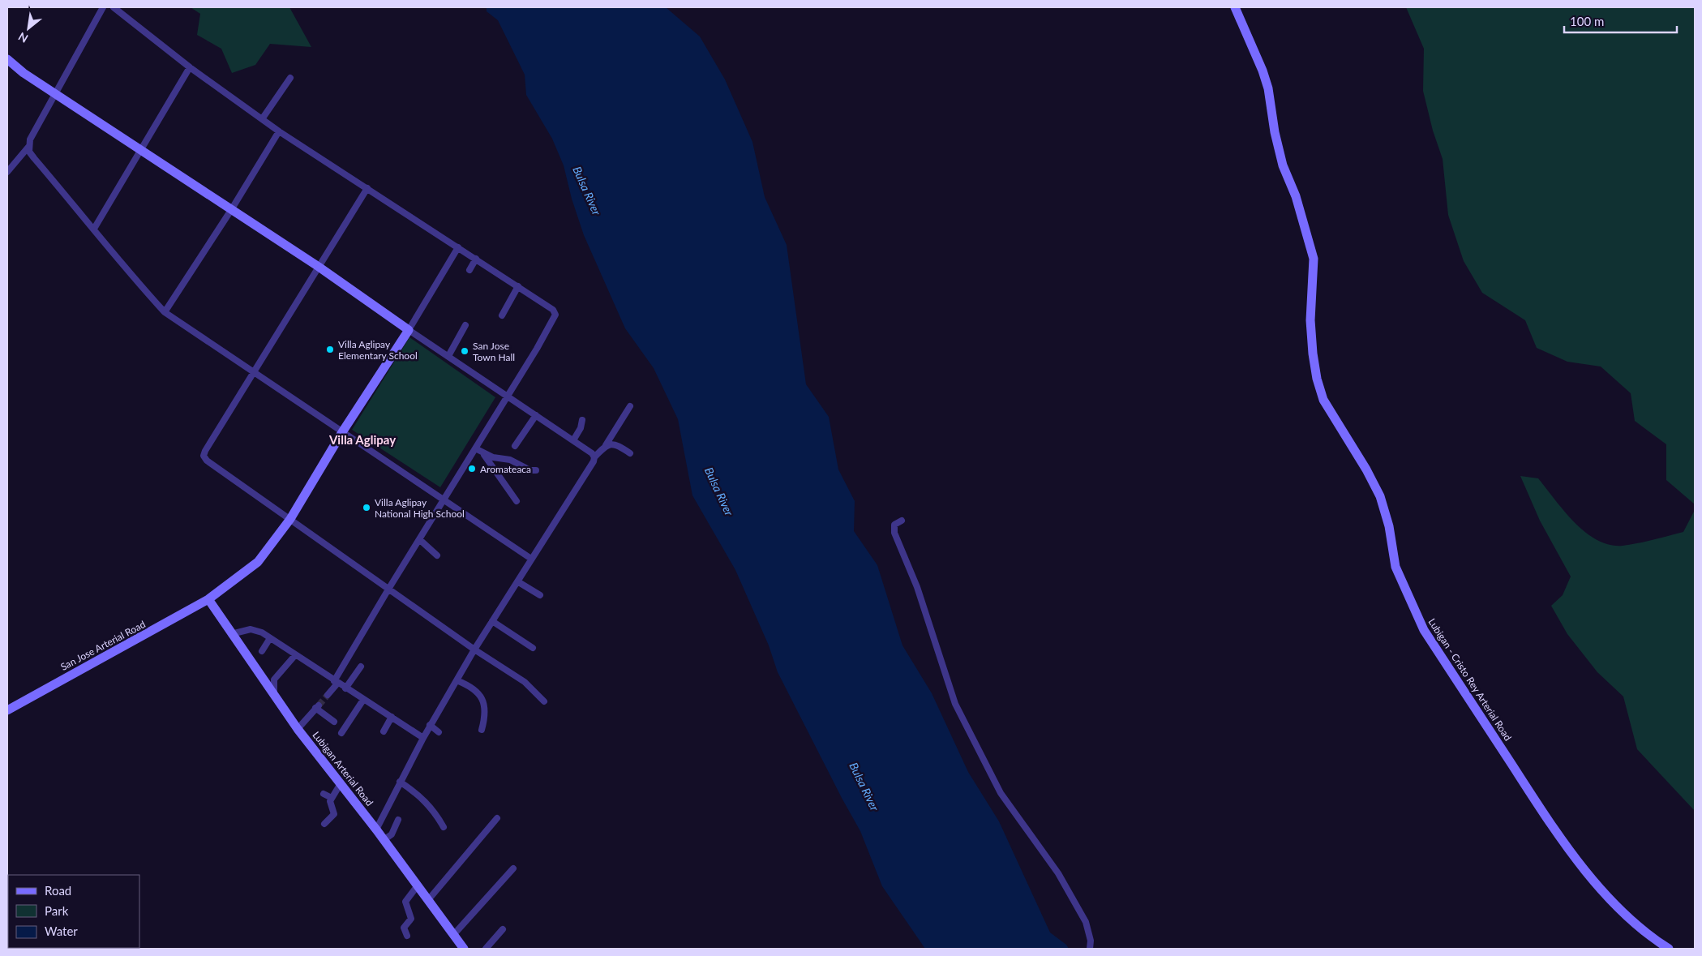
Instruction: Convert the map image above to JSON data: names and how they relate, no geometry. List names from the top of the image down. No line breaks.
{"streets":{"main road":["San Jose Arterial Road","Lubigan - Cristo Rey Arterial Road","Lubigan Arterial Road"]},"crossings":[["San Jose Arterial Road","Lubigan Arterial Road"]],"districts":["Villa Aglipay"],"water":["Bulsa River"],"places":["Villa Aglipay Elementary School","San Jose Town Hall","Aromateaca","Villa Aglipay National High School"],"legend":["Road","Park","Water"],"scale_bar":"100 m","north":"bottom left"}
